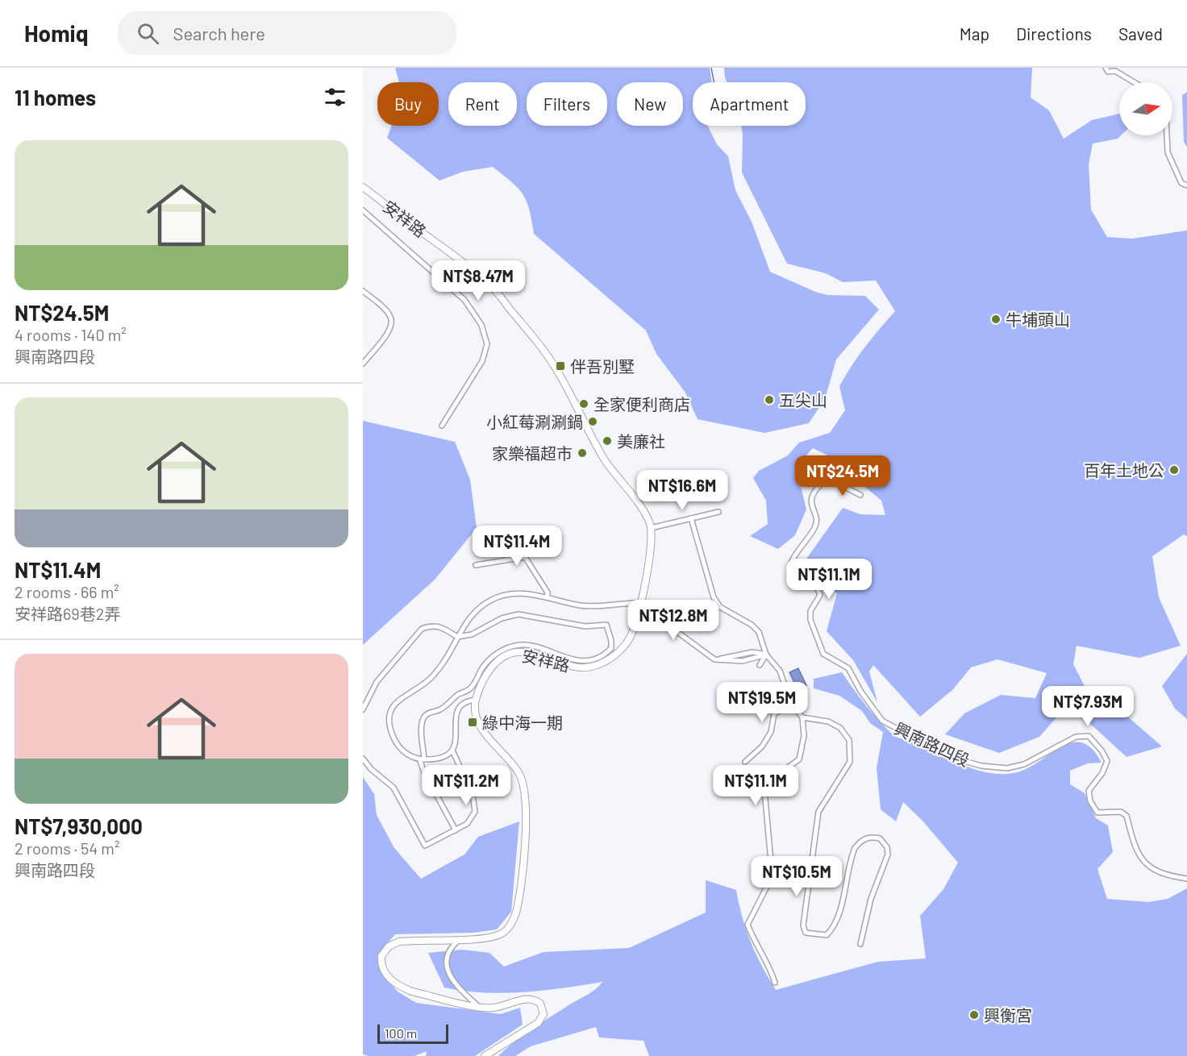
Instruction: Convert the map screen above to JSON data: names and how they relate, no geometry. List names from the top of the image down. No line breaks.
{"streets":{"street":["安祥路","興南路四段"]},"places":{"other":["牛埔頭山","五尖山","全家便利商店","小紅莓涮涮鍋","美廉社","家樂福超市","百年土地公","興衡宮"],"transit":["伴吾別墅","綠中海一期"]},"scale_bar":"100 m","north":"right","page":{"header":"Homiq","search":"Search here","nav":["Map","Directions","Saved"],"heading":"11 homes","chip":["Buy","Rent","Filters","New","Apartment"],"list":[{"name":"NT$24.5M","note":"4 rooms · 140 m² · 興南路四段"},{"name":"NT$11.4M","note":"2 rooms · 66 m² · 安祥路69巷2弄"},{"name":"NT$7,930,000","note":"2 rooms · 54 m² · 興南路四段"}],"price":["NT$8.47M","NT$24.5M","NT$16.6M","NT$11.4M","NT$11.1M","NT$12.8M","NT$19.5M","NT$7.93M","NT$11.2M","NT$11.1M","NT$10.5M"],"scale":"100 m"}}
